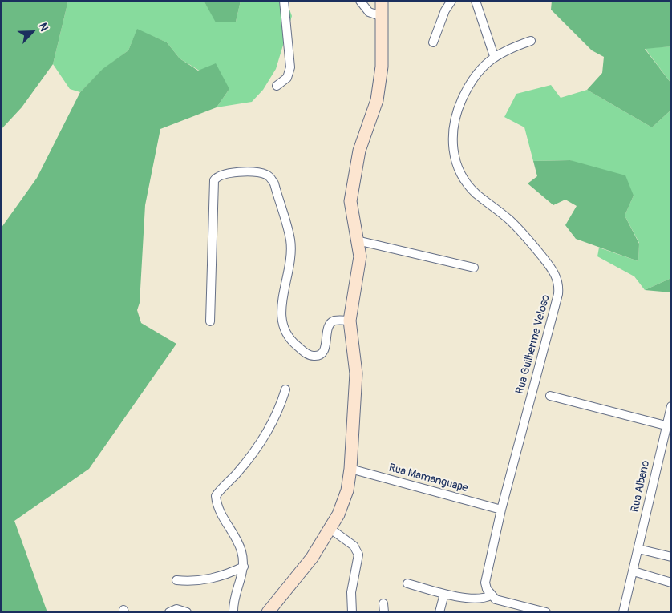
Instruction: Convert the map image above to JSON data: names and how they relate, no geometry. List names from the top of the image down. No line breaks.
{"streets":{"street":["Rua Guilherme Veloso","Rua Mamanguape","Rua Albano"]},"crossings":[["Rua Guilherme Veloso","Rua Mamanguape"]],"north":"top right"}
